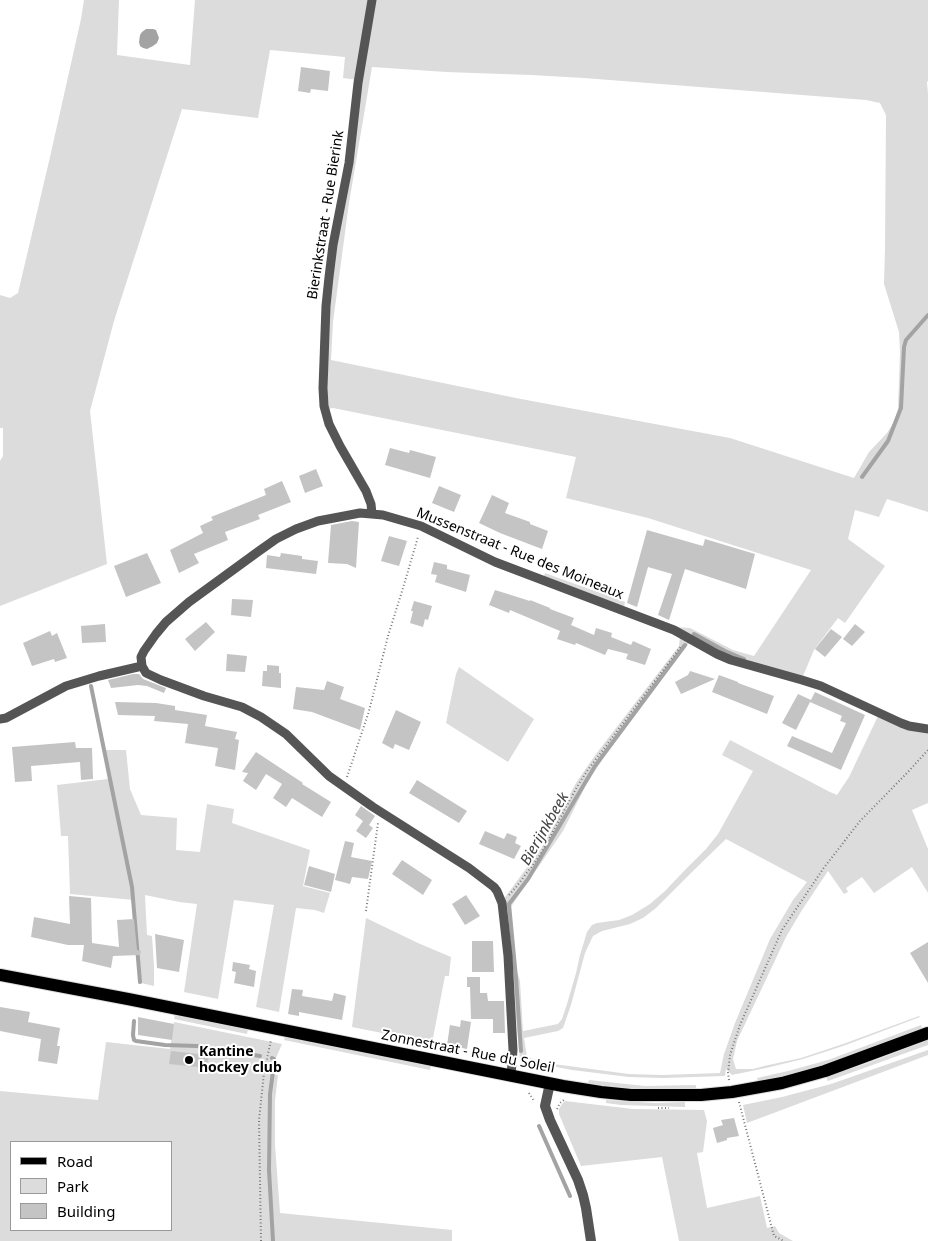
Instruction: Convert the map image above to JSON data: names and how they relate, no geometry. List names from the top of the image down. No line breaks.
{"streets":{"main road":["Zonnestraat - Rue du Soleil"],"street":["Bierinkstraat - Rue Bierink","Mussenstraat - Rue des Moineaux"]},"crossings":[["Bierinkstraat - Rue Bierink","Mussenstraat - Rue des Moineaux"]],"water":["Bierijnkbeek"],"places":["Kantine hockey club"],"legend":["Road","Park","Building"]}
